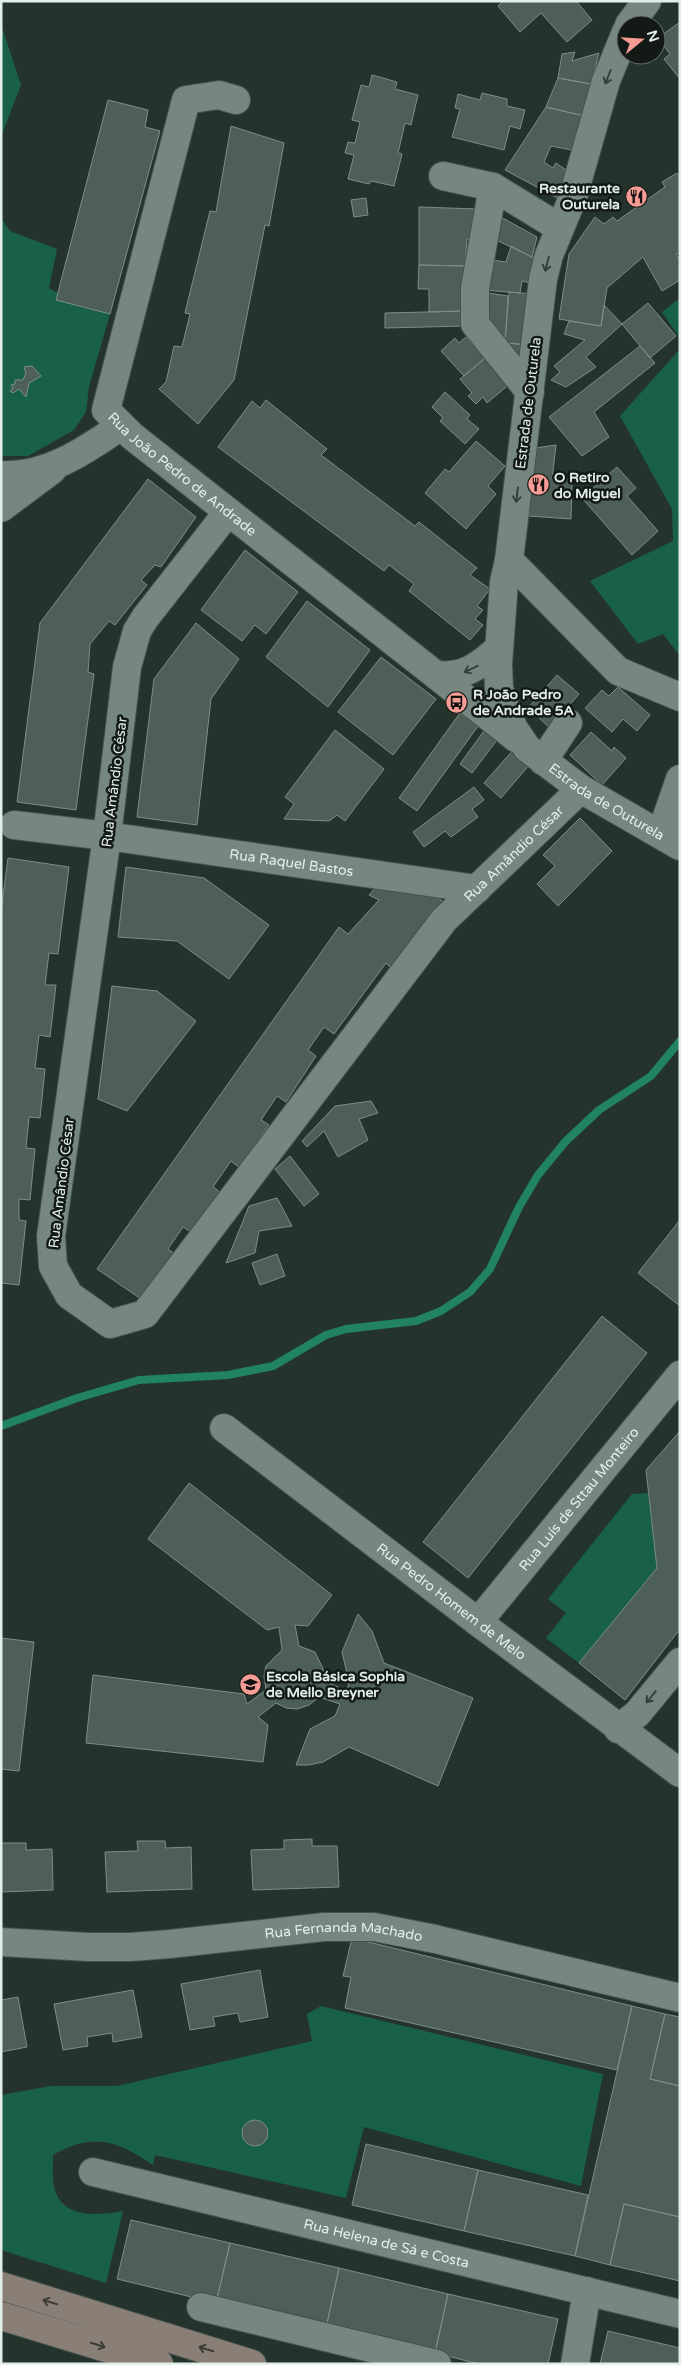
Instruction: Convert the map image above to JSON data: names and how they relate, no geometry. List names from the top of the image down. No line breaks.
{"streets":{"street":["Estrada de Outurela","Rua João Pedro de Andrade","Rua Amândio César","Rua Raquel Bastos","Rua Luís de Sttau Monteiro","Rua Pedro Homem de Melo","Rua Fernanda Machado","Rua Helena de Sá e Costa"]},"crossings":[["Estrada de Outurela","Rua João Pedro de Andrade"],["Estrada de Outurela","Rua Amândio César"],["Rua João Pedro de Andrade","Rua Amândio César"],["Rua Amândio César","Rua Raquel Bastos"],["Rua Luís de Sttau Monteiro","Rua Pedro Homem de Melo"]],"one_way":["Estrada de Outurela"],"places":{"restaurant":["Restaurante Outurela","O Retiro do Miguel"],"bus stop":["R João Pedro de Andrade 5A"],"school or university":["Escola Básica Sophia de Mello Breyner"]},"north":"right"}
